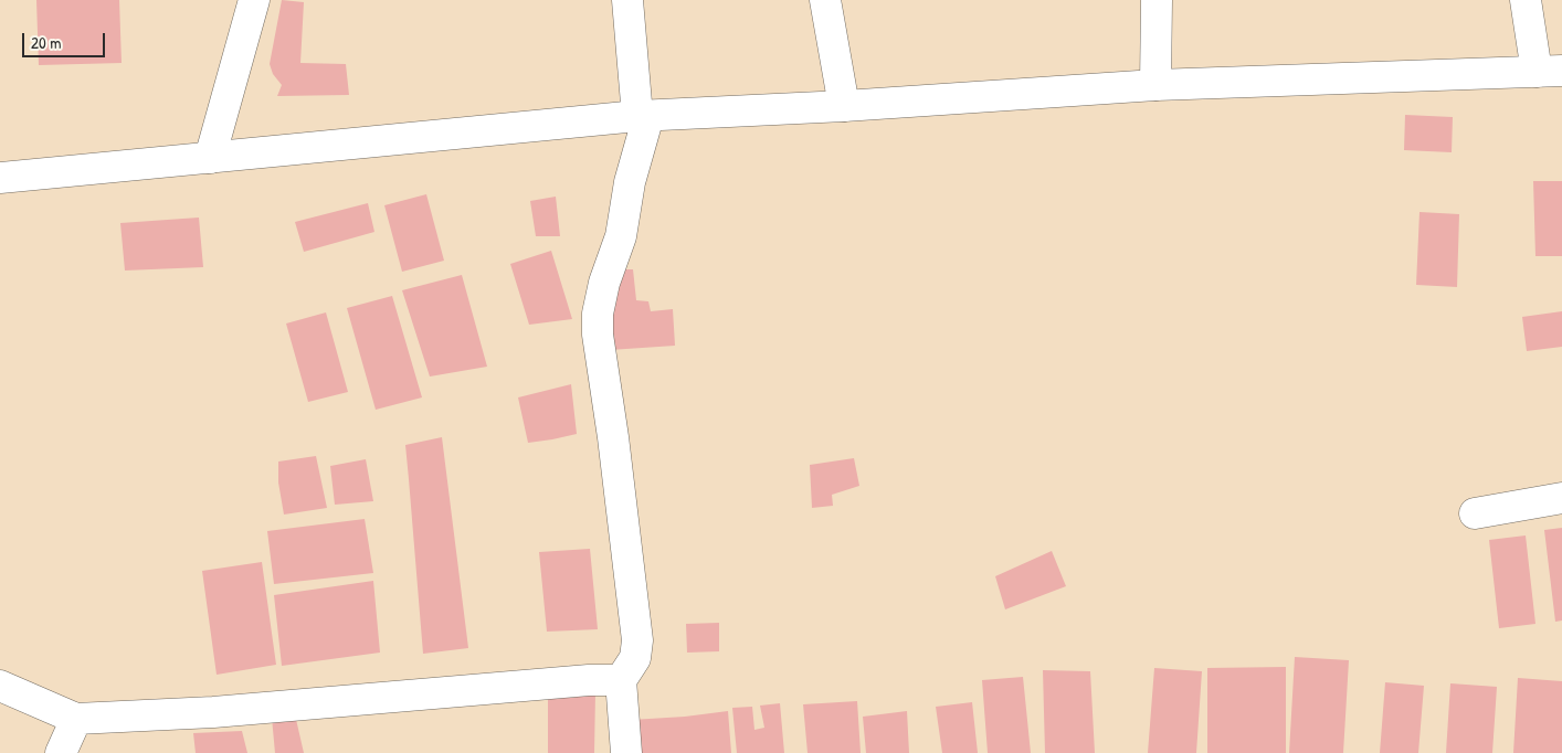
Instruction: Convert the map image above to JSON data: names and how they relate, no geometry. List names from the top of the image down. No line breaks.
{"scale_bar":"20 m"}
